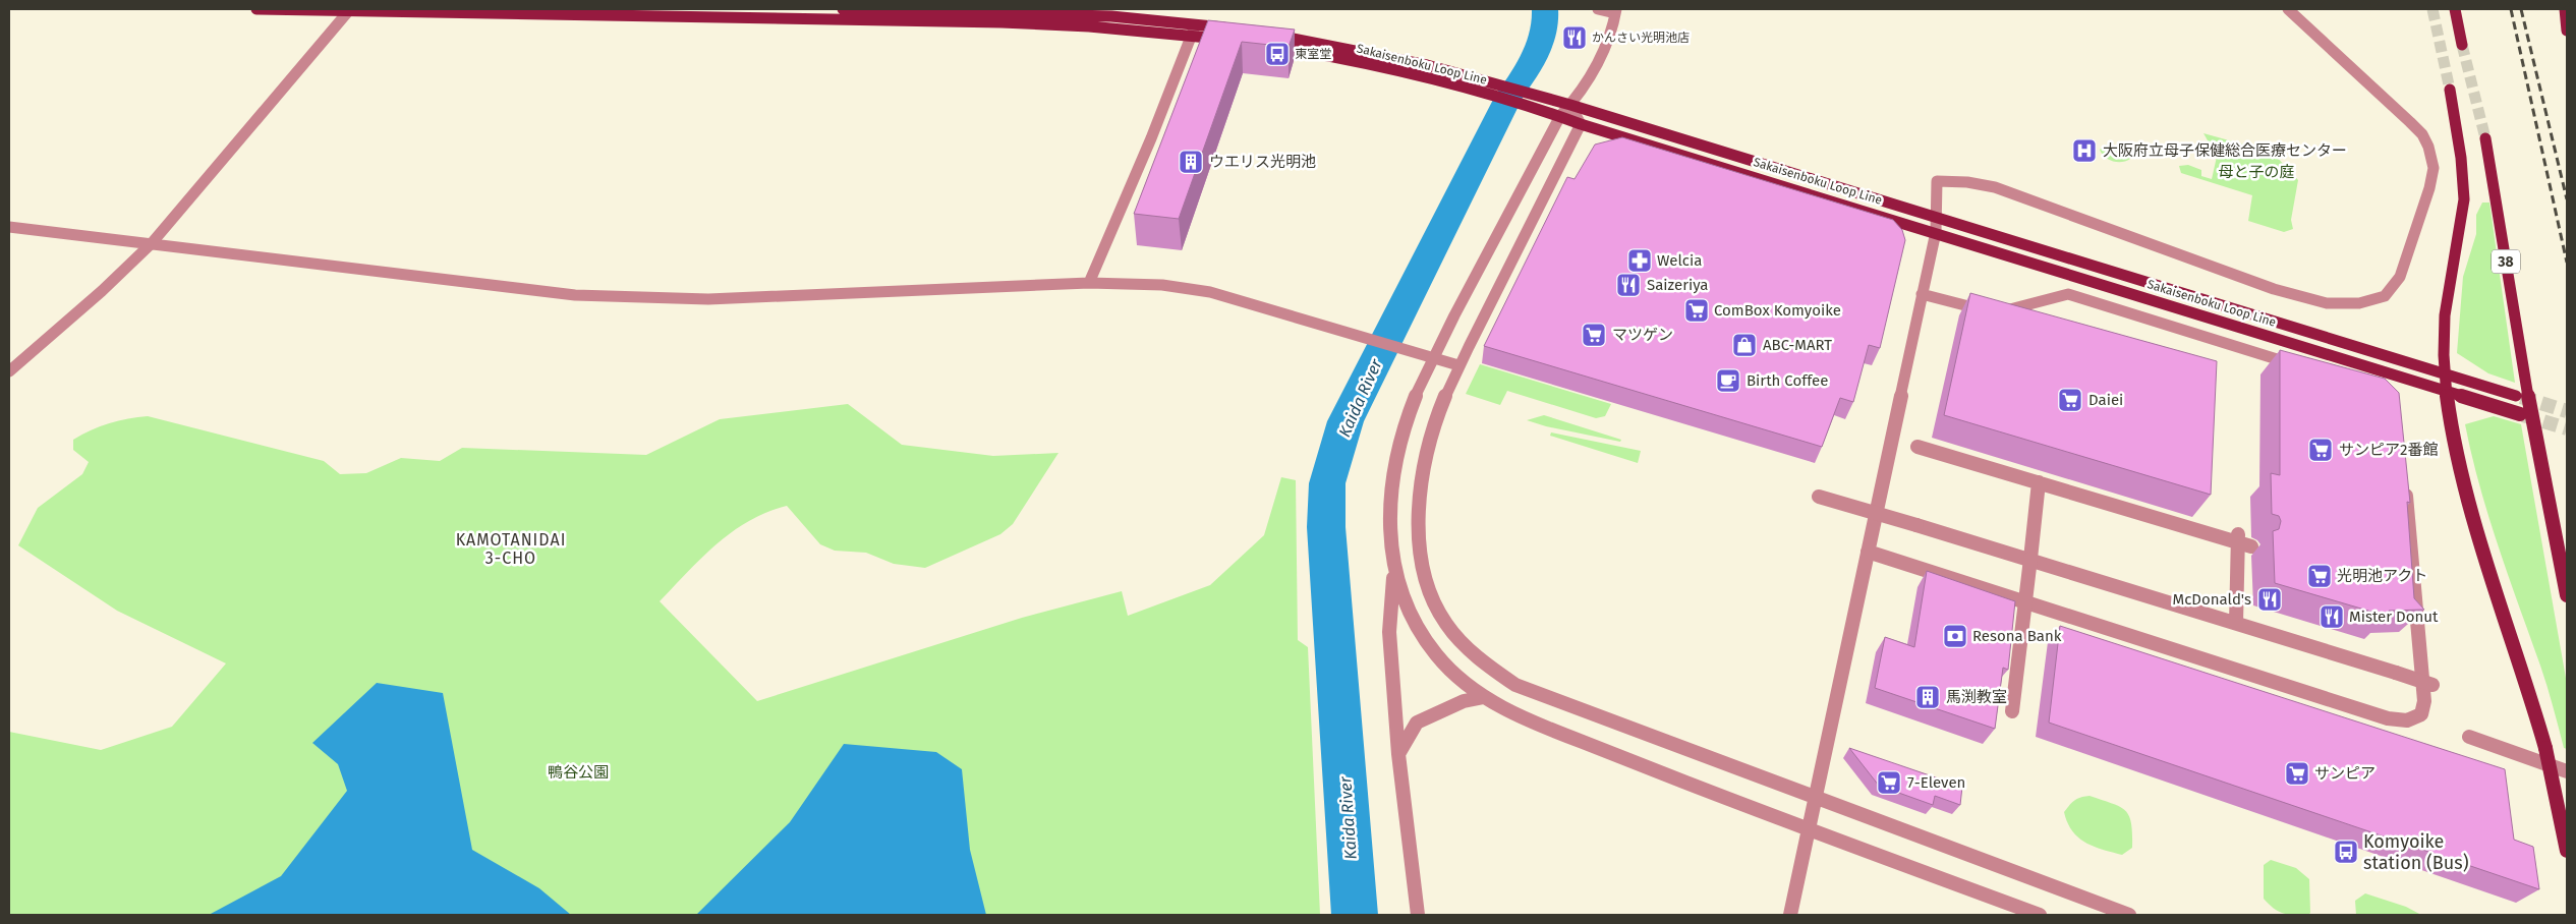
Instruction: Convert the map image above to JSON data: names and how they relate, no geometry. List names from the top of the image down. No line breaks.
{"streets":{"main road":["Sakaisenboku Loop Line","38"]},"districts":["KAMOTANIDAI 3-CHO"],"water":["Kaida River"],"parks":["母と子の庭","鴨谷公園"],"places":{"restaurant":["かんさい光明池店","Saizeriya","McDonald's","Mister Donut"],"bus stop":["東室堂","Komyoike station (Bus)"],"hospital":["大阪府立母子保健総合医療センター"],"building":["ウエリス光明池","馬渕教室"],"pharmacy":["Welcia"],"supermarket":["ComBox Komyoike","マツゲン","Daiei","サンピア2番館","光明池アクト","サンピア","7-Eleven"],"shop":["ABC-MART"],"cafe":["Birth Coffee"],"bank":["Resona Bank"]}}
